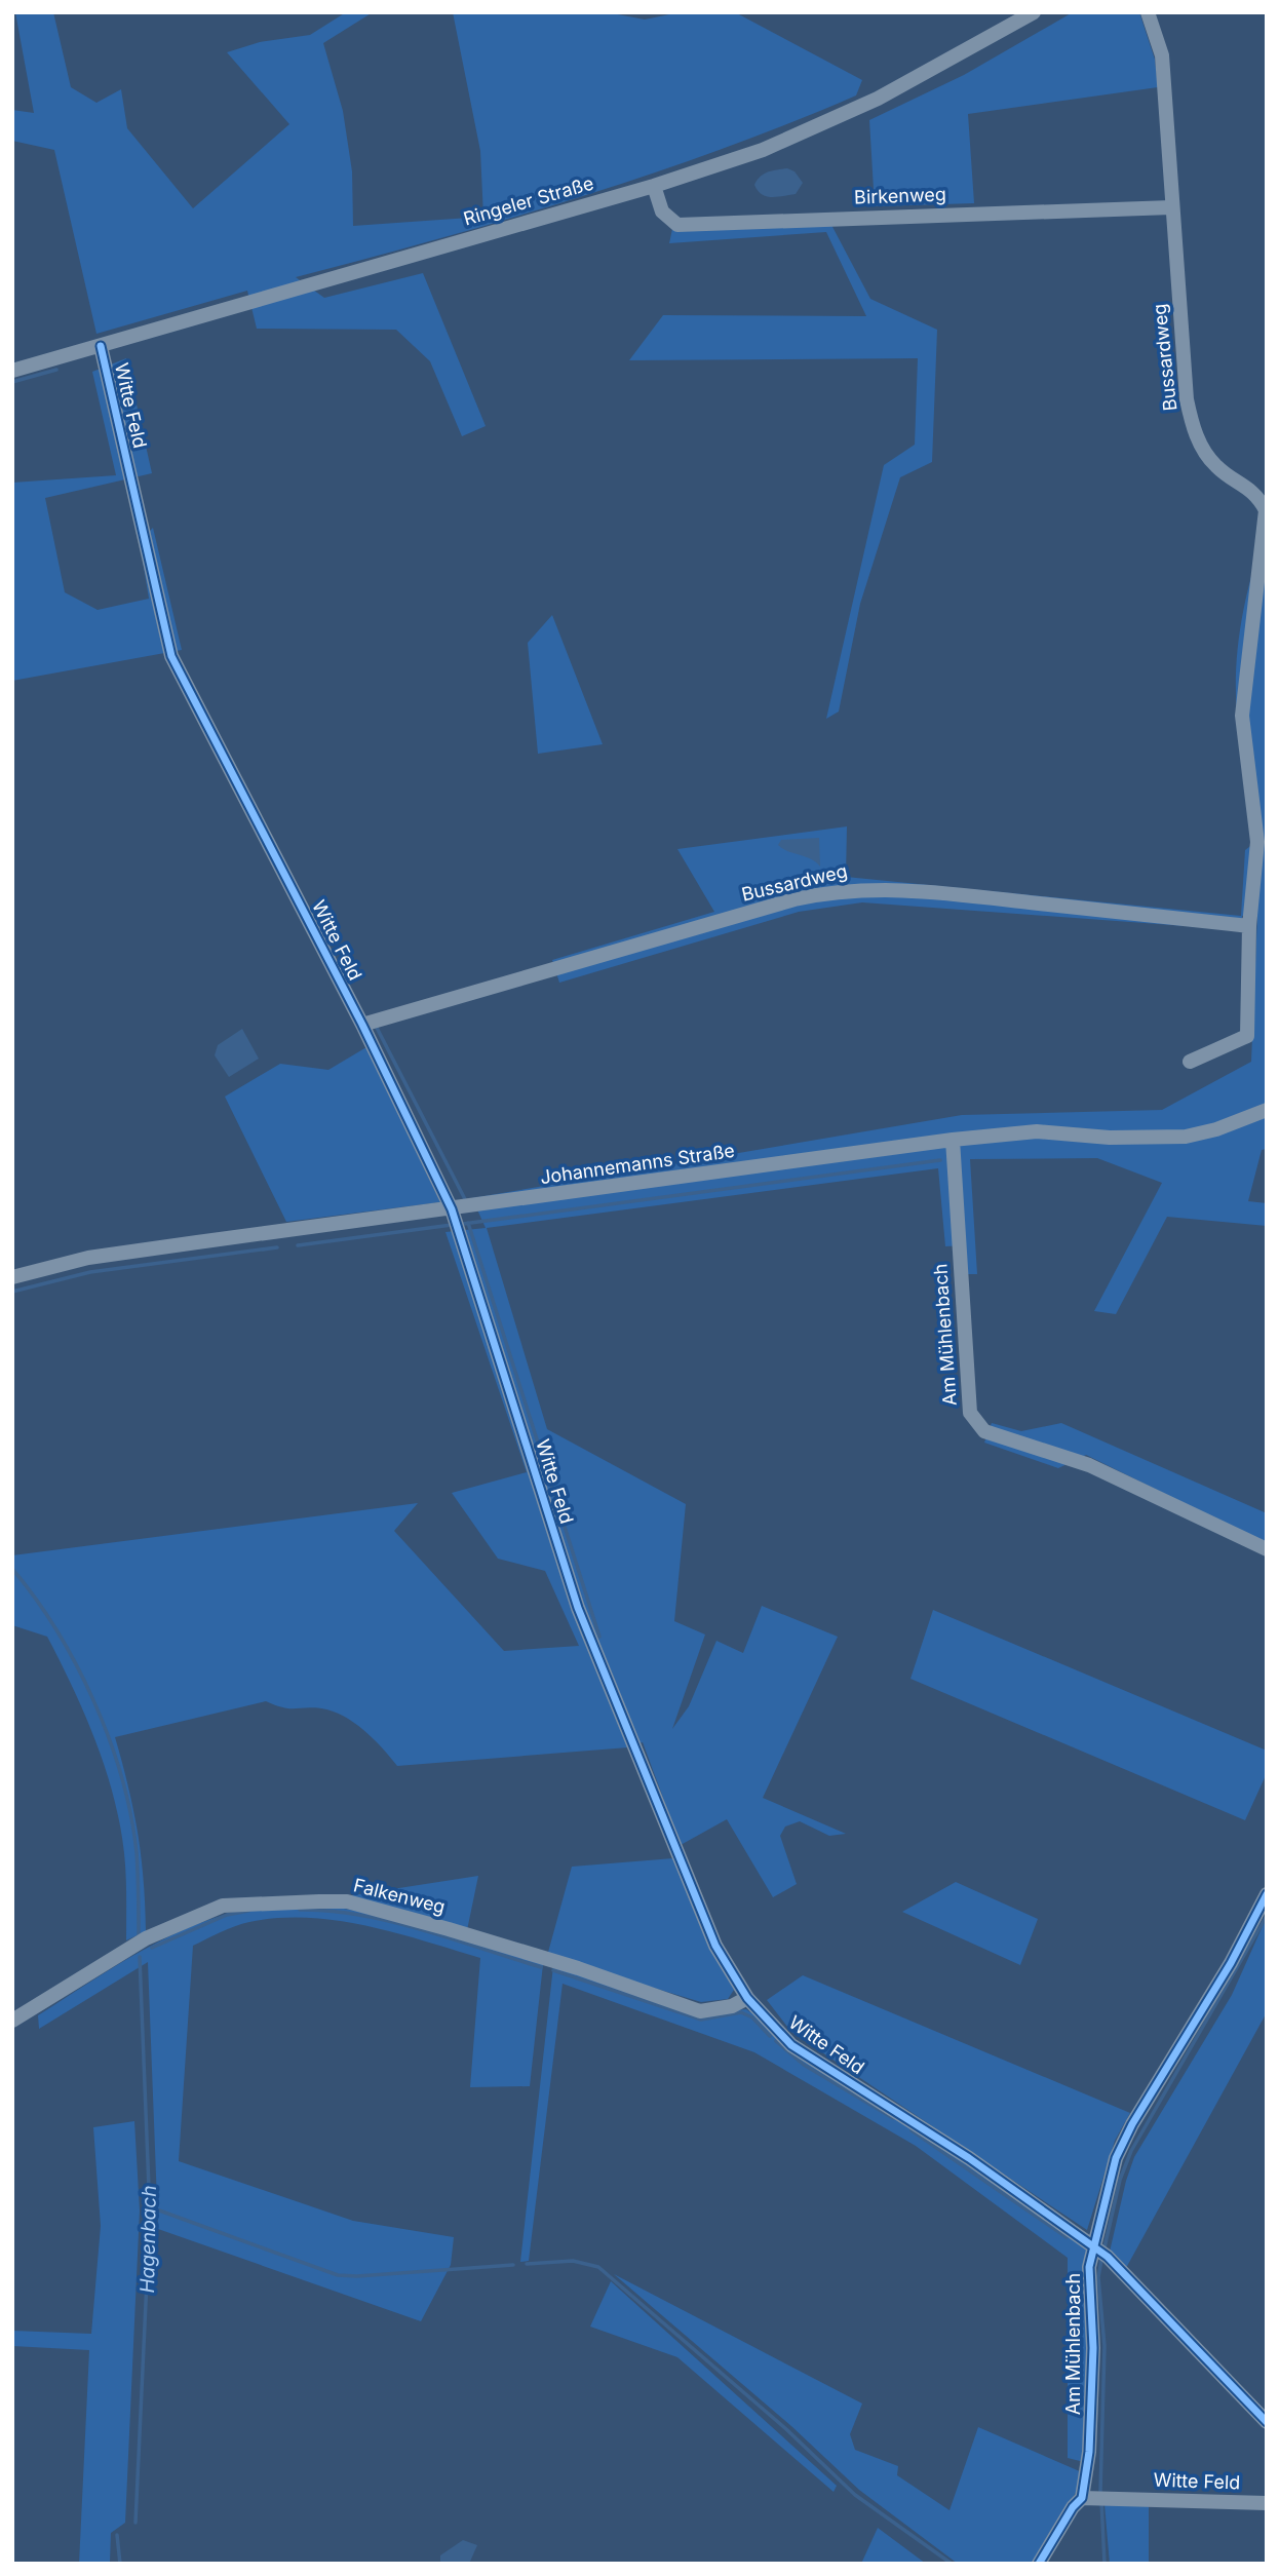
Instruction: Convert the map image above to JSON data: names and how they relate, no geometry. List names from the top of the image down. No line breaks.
{"streets":{"street":["Birkenweg","Ringeler Straße","Bussardweg","Witte Feld","Johannemanns Straße","Am Mühlenbach","Falkenweg"]},"crossings":[["Birkenweg","Ringeler Straße"],["Birkenweg","Bussardweg"],["Ringeler Straße","Witte Feld"],["Bussardweg","Witte Feld"],["Witte Feld","Johannemanns Straße"],["Witte Feld","Am Mühlenbach"],["Witte Feld","Falkenweg"],["Johannemanns Straße","Am Mühlenbach"]],"water":["Hagenbach"]}
